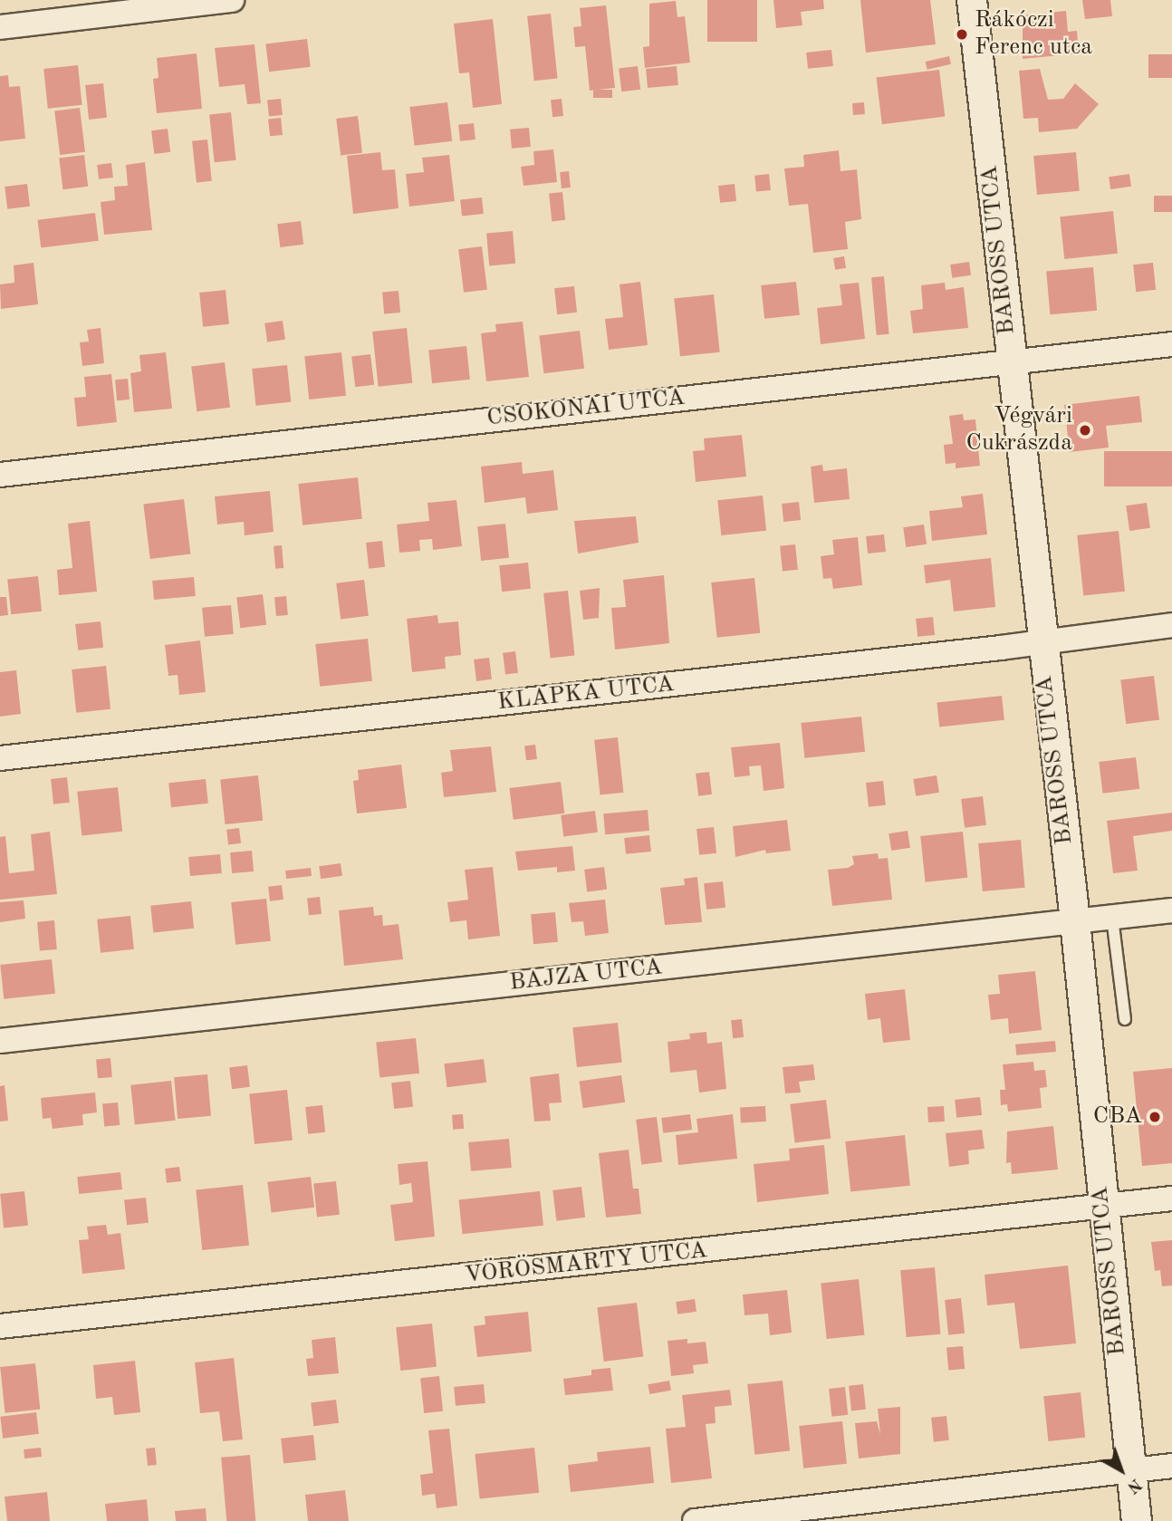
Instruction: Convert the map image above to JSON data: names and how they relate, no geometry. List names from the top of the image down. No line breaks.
{"streets":{"street":["BAROSS UTCA","CSOKONAI UTCA","KLAPKA UTCA","BAJZA UTCA","VÖRÖSMARTY UTCA"]},"crossings":[["BAROSS UTCA","CSOKONAI UTCA"],["BAROSS UTCA","KLAPKA UTCA"],["BAROSS UTCA","BAJZA UTCA"],["BAROSS UTCA","VÖRÖSMARTY UTCA"]],"places":["Rákóczi Ferenc utca","Végvári Cukrászda","CBA"],"north":"bottom right"}
